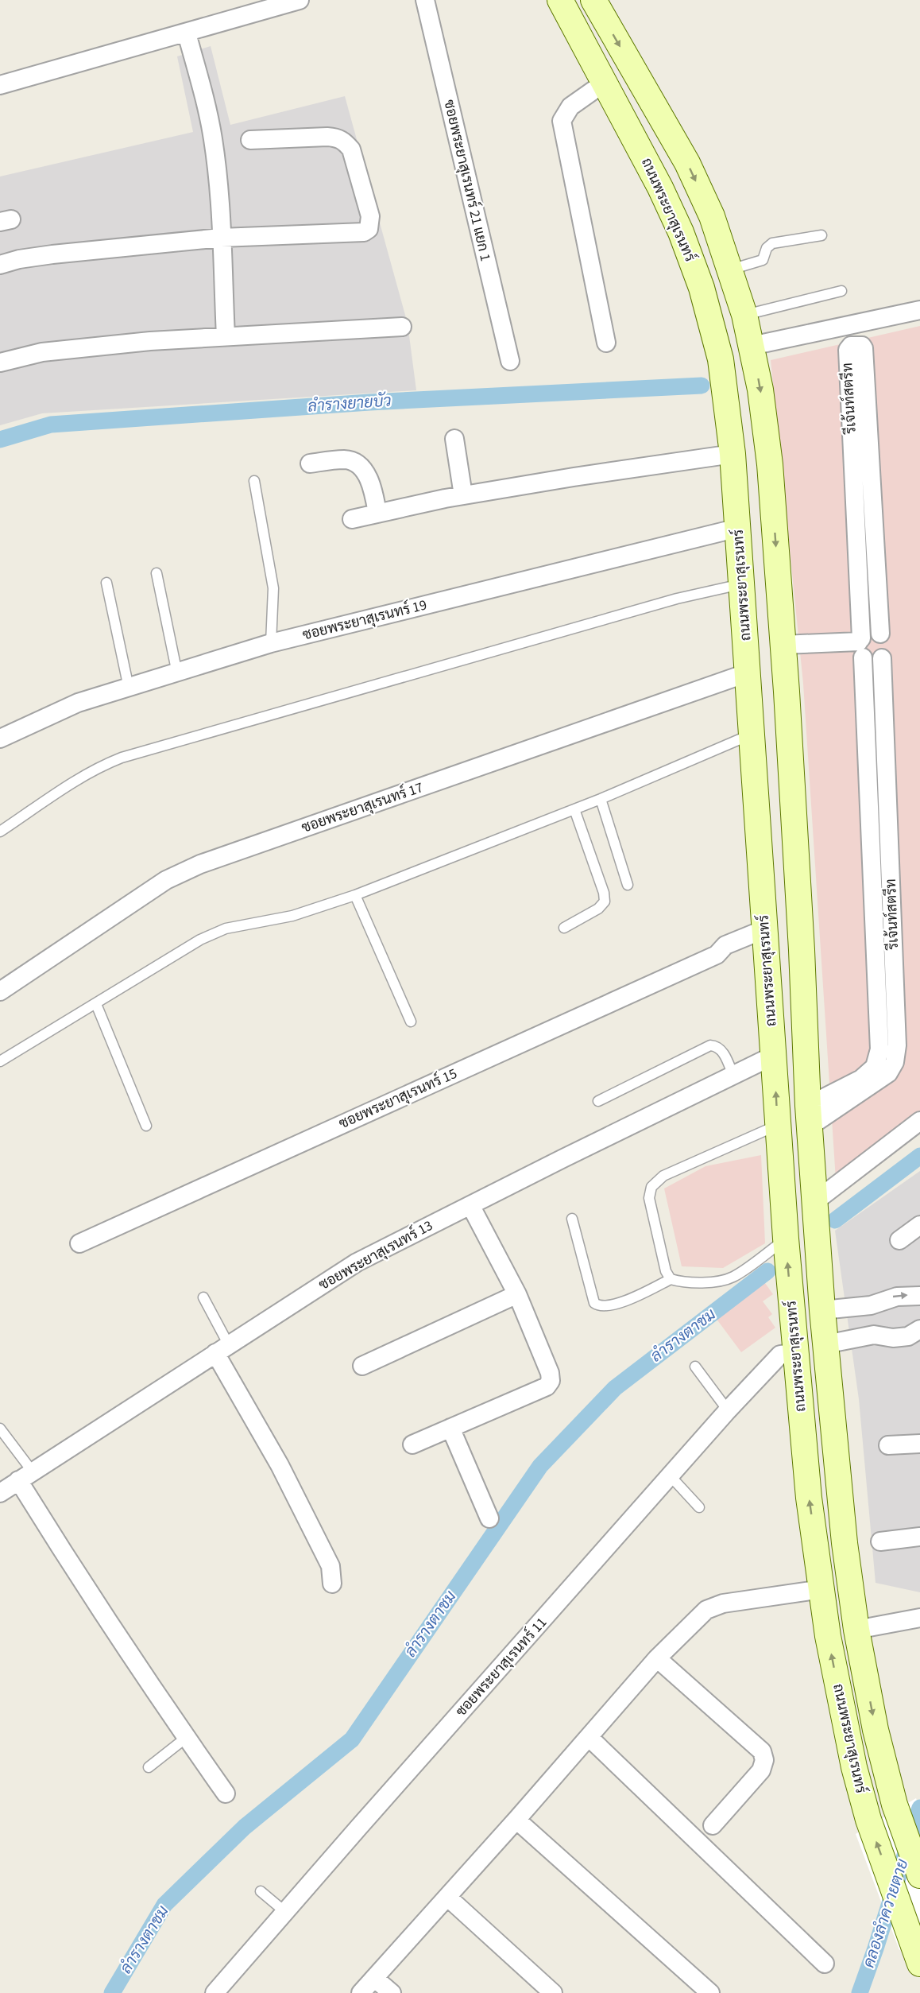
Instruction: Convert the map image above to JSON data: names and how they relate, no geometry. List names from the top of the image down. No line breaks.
{"streets":{"street":["ซอยพระยาสุเรนทร์ 21 แยก 1","ถนนพระยาสุเรนทร์","รีเจ้นท์สตรีท","ซอยพระยาสุเรนทร์ 19","ซอยพระยาสุเรนทร์ 17","ซอยพระยาสุเรนทร์ 15","ซอยพระยาสุเรนทร์ 13","ซอยพระยาสุเรนทร์ 11"]},"crossings":[["ถนนพระยาสุเรนทร์","รีเจ้นท์สตรีท"],["ถนนพระยาสุเรนทร์","ซอยพระยาสุเรนทร์ 19"],["ถนนพระยาสุเรนทร์","ซอยพระยาสุเรนทร์ 17"],["ถนนพระยาสุเรนทร์","ซอยพระยาสุเรนทร์ 15"],["ถนนพระยาสุเรนทร์","ซอยพระยาสุเรนทร์ 13"],["ถนนพระยาสุเรนทร์","ซอยพระยาสุเรนทร์ 11"]],"water":["ลำรางยายบัว","ลำรางตาชม","คลองลำควายตาย"]}
